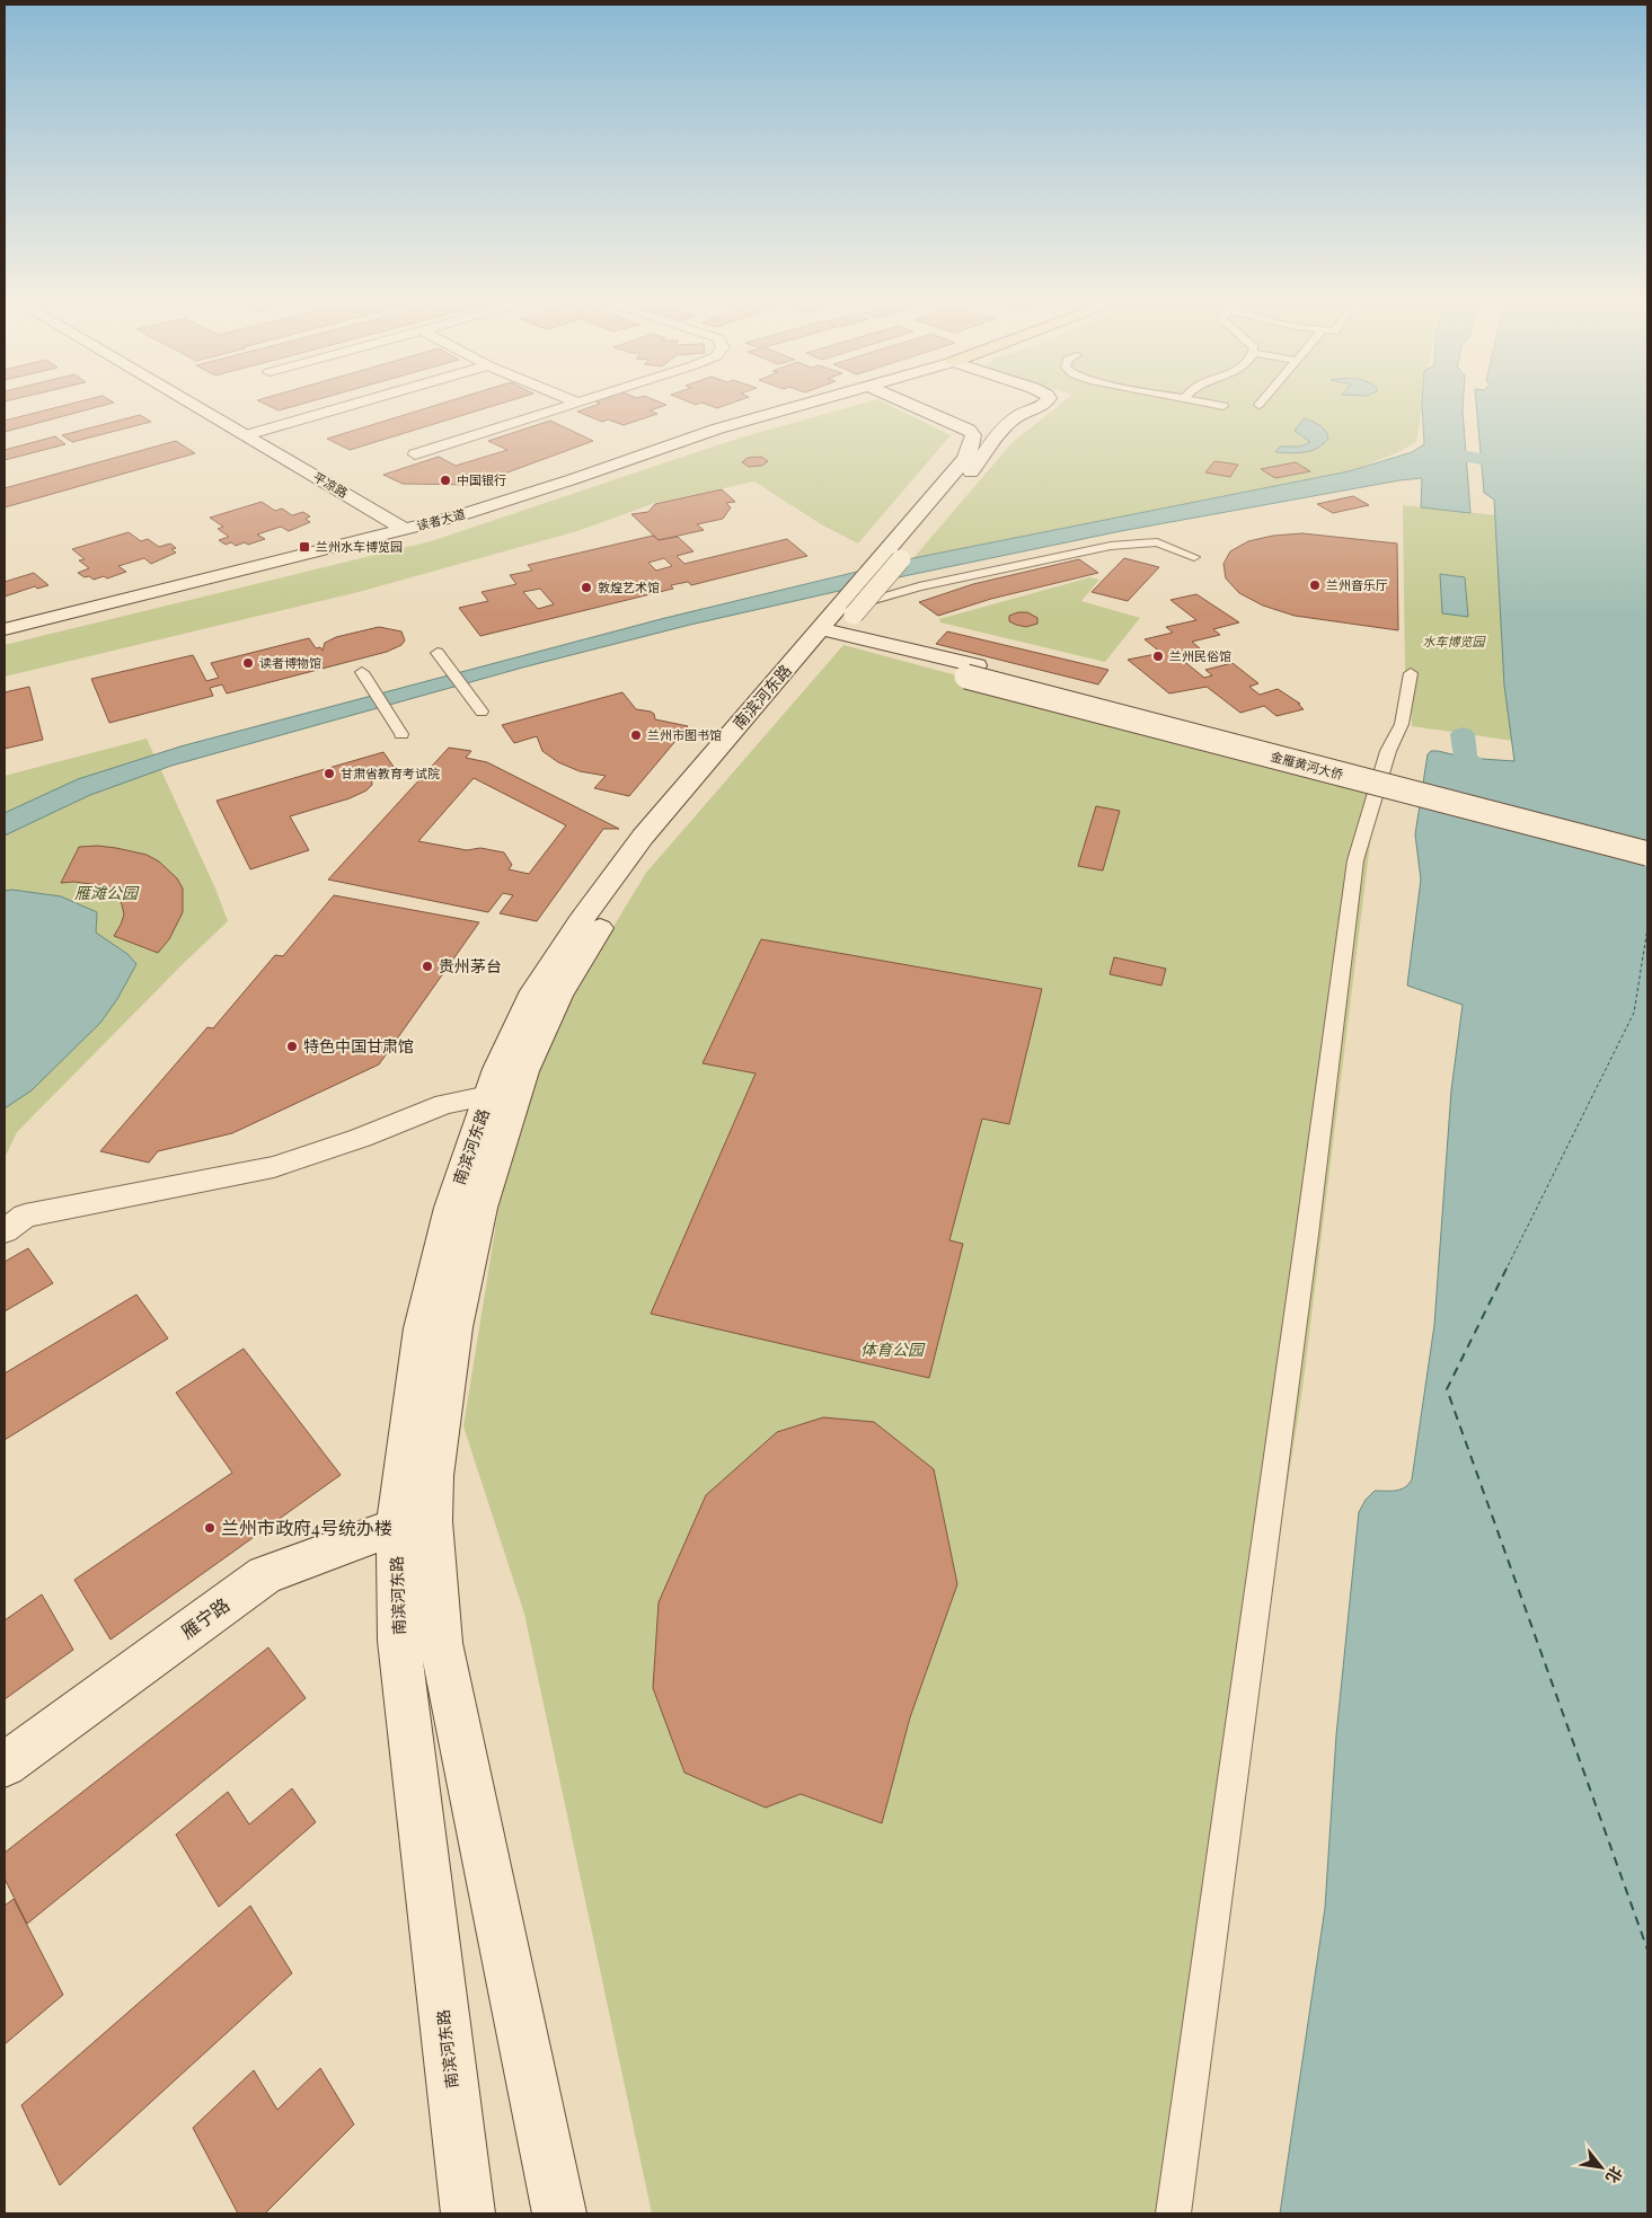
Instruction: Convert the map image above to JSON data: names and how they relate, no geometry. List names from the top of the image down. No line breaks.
{"streets":{"main road":["平凉路","读者大道","南滨河东路","金雁黄河大侨","雁宁路"]},"crossings":[["平凉路","读者大道"],["南滨河东路","雁宁路"]],"parks":["水车博览园","雁滩公园","体育公园"],"places":{"other":["中国银行","兰州音乐厅","敦煌艺术馆","兰州民俗馆","读者博物馆","兰州市图书馆","甘肃省教育考试院","贵州茅台","特色中国甘肃馆","兰州市政府4号统办楼"],"transit":["兰州水车博览园"]},"north":"bottom right"}
